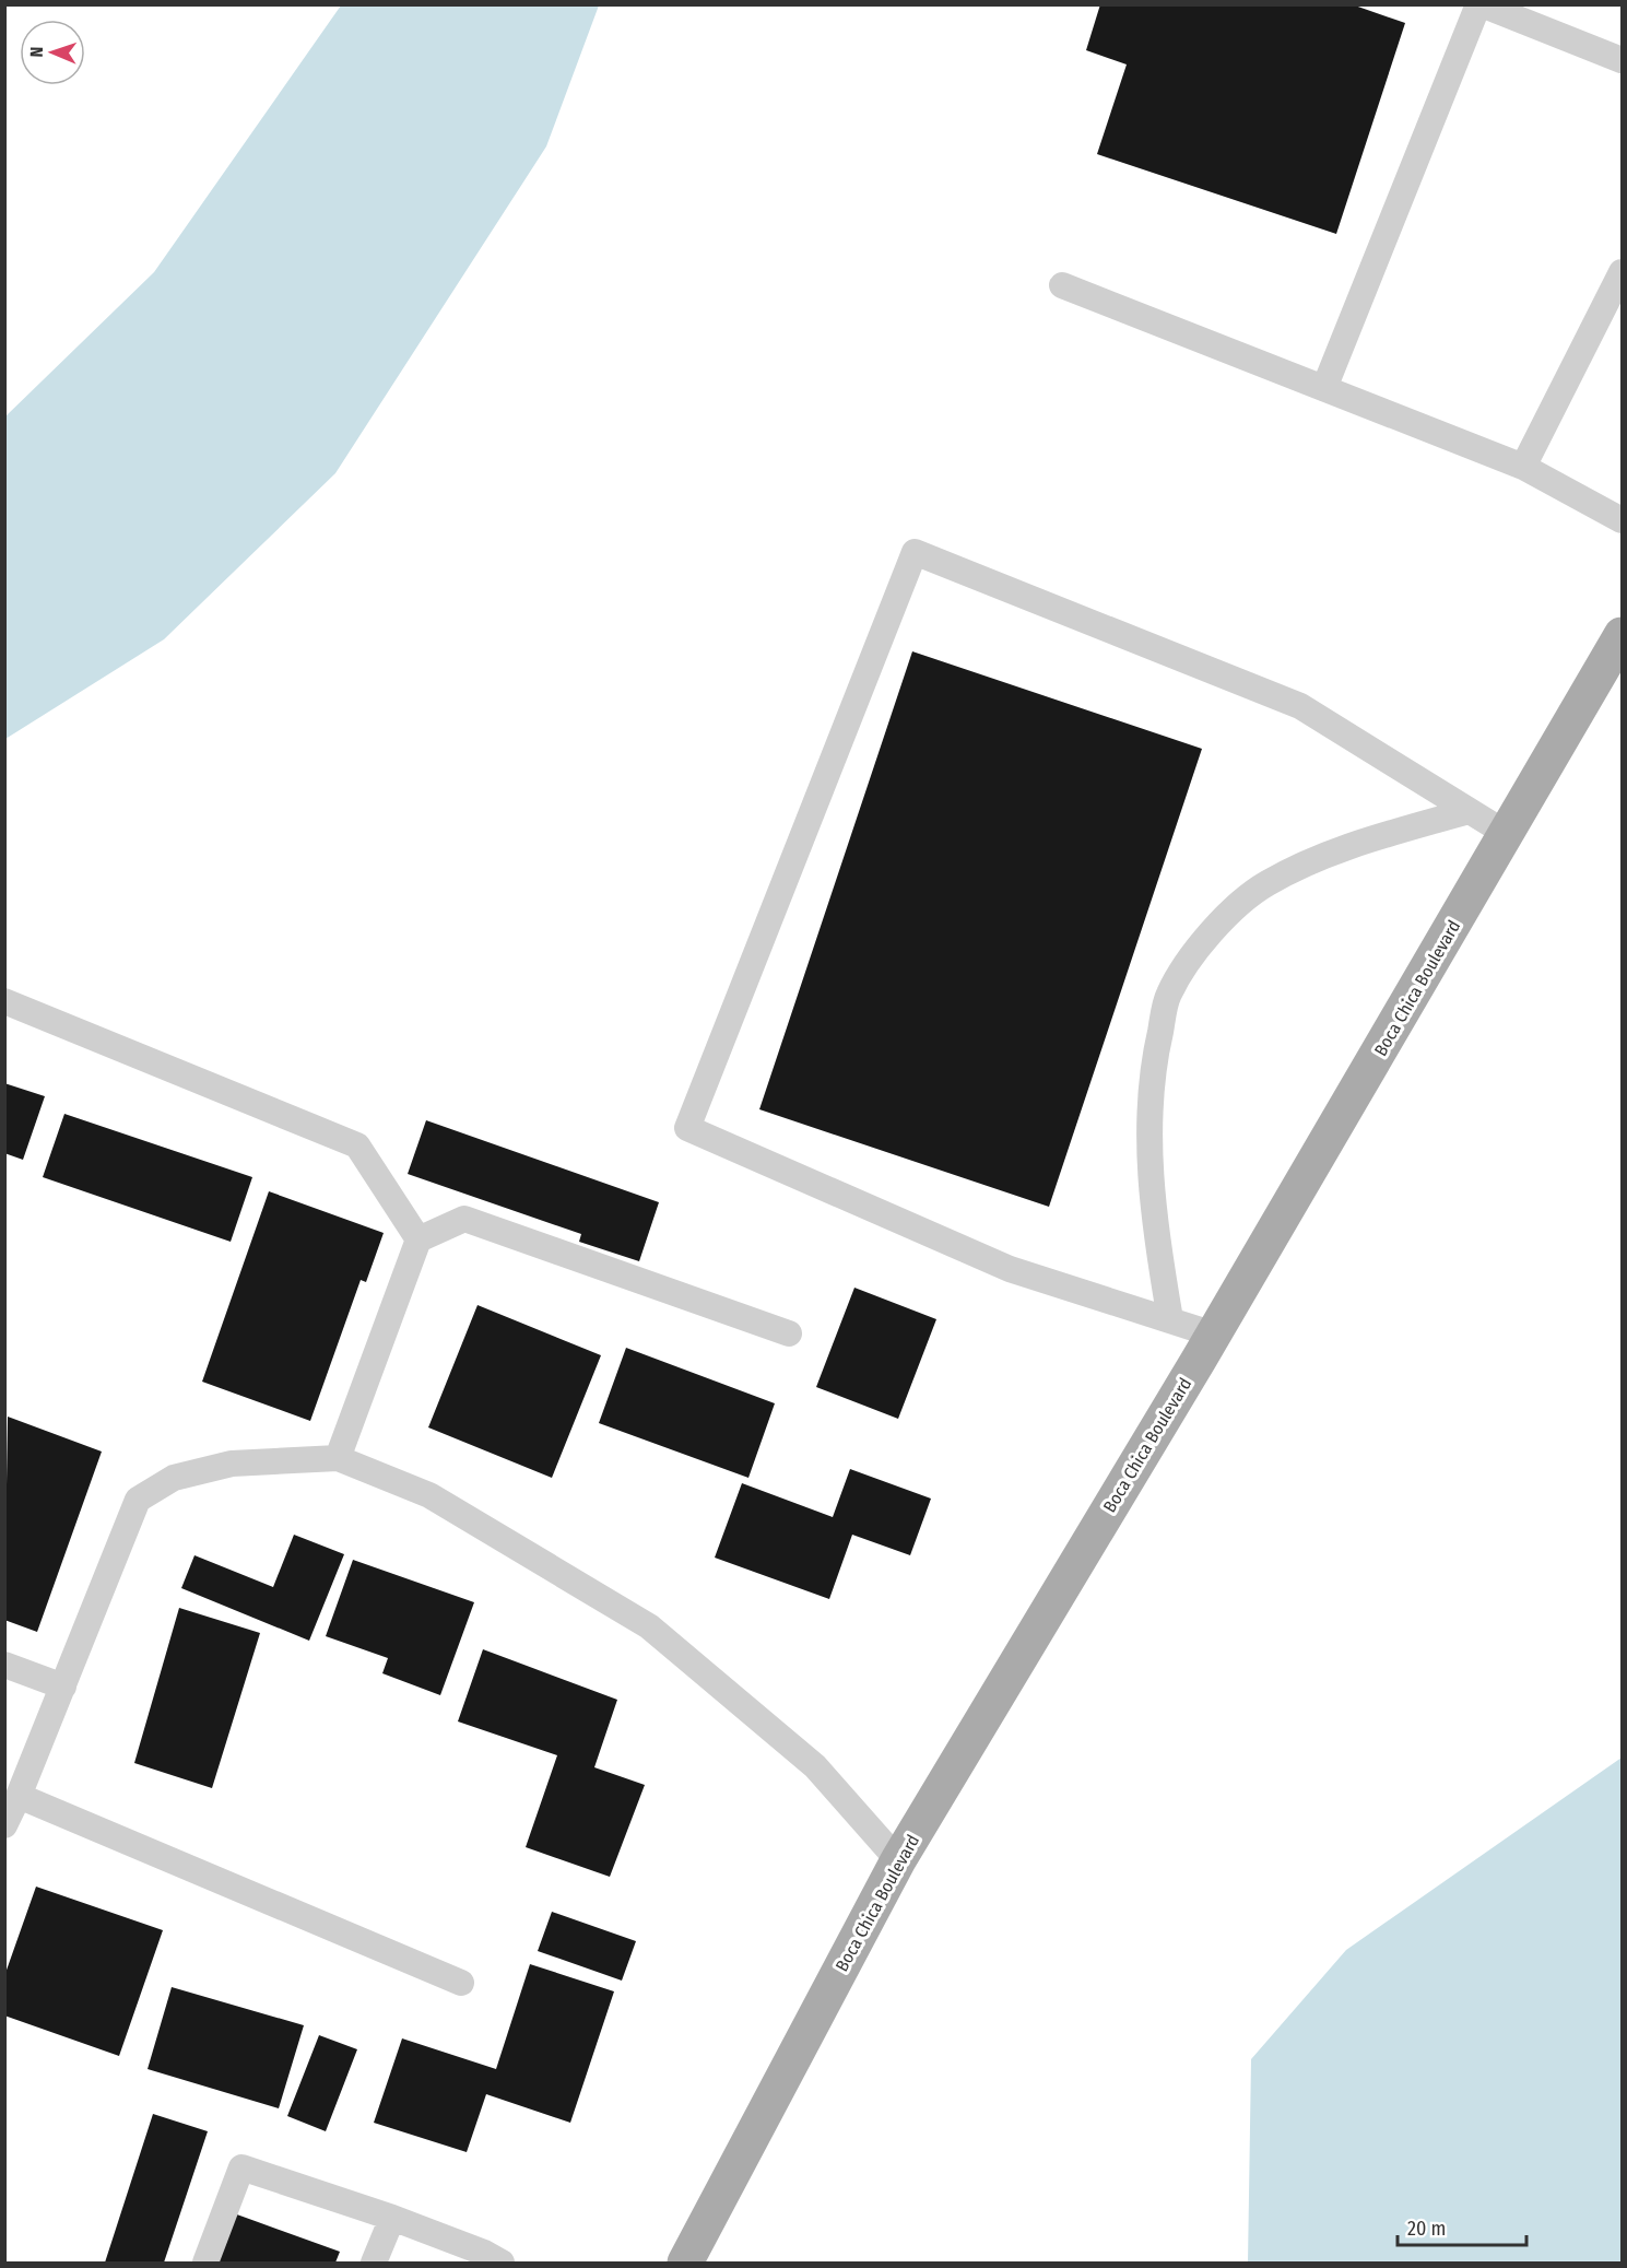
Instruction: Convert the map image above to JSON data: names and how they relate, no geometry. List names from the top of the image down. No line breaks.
{"streets":{"main road":["Boca Chica Boulevard"]},"scale_bar":"20 m","north":"left"}
